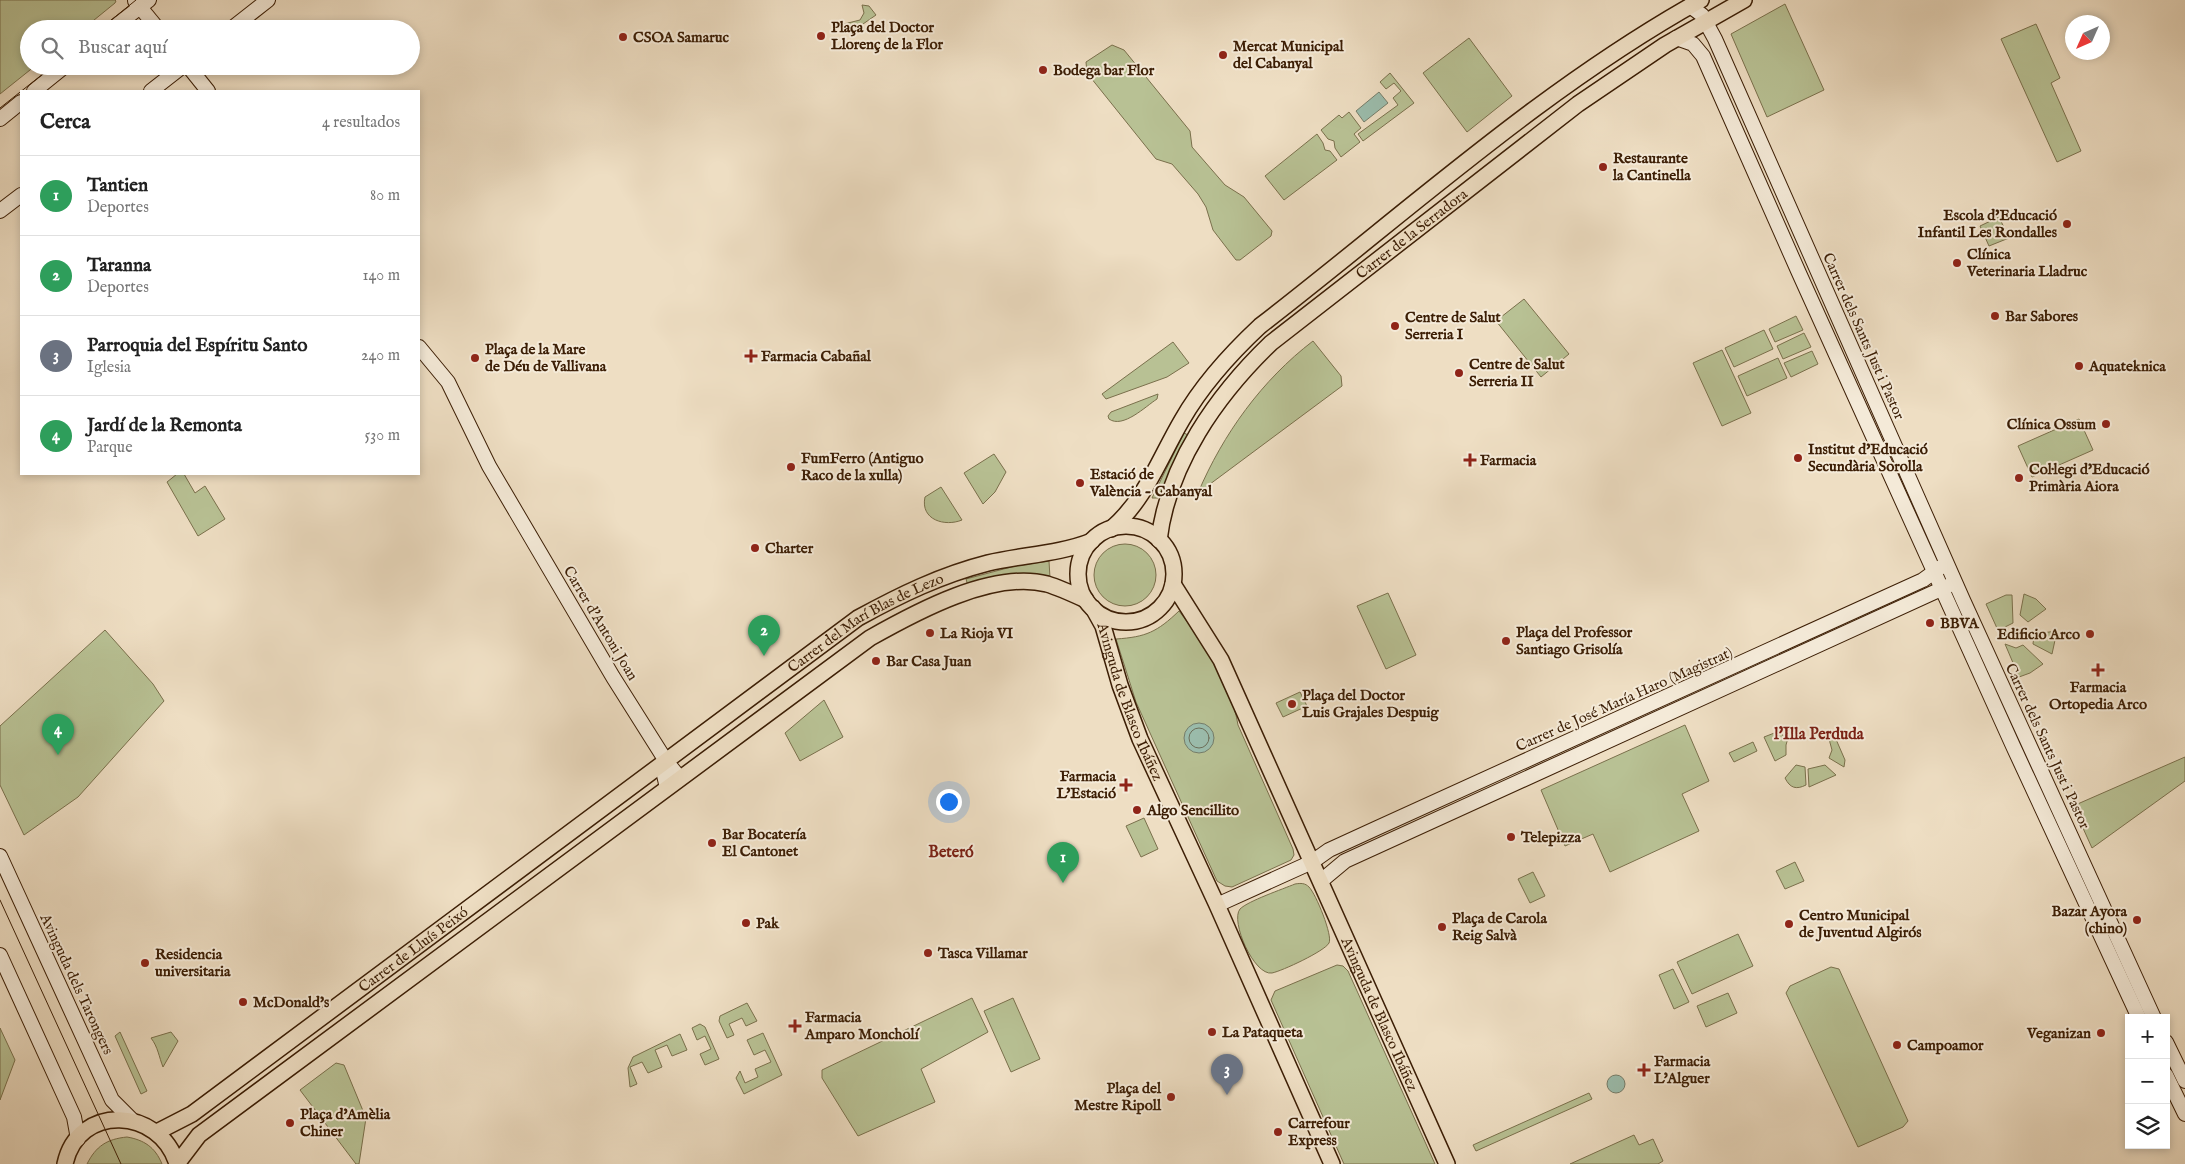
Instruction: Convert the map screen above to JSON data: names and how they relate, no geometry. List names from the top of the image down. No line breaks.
{"streets":{"main road":["Carrer de la Serradora","Carrer del Marí Blas de Lezo","Avinguda de Blasco Ibáñez","Carrer de Lluís Peixó"],"street":["Carrer dels Sants Just i Pastor","Carrer d'Antoni Joan","Carrer de José María Haro (Magistrat)","Avinguda dels Tarongers"]},"crossings":[["Carrer de la Serradora","Carrer dels Sants Just i Pastor"],["Carrer de la Serradora","Carrer del Marí Blas de Lezo"],["Carrer de la Serradora","Avinguda de Blasco Ibáñez"],["Carrer dels Sants Just i Pastor","Carrer de José María Haro (Magistrat)"],["Carrer d'Antoni Joan","Carrer del Marí Blas de Lezo"],["Carrer d'Antoni Joan","Carrer de Lluís Peixó"],["Carrer del Marí Blas de Lezo","Avinguda de Blasco Ibáñez"],["Carrer del Marí Blas de Lezo","Carrer de Lluís Peixó"],["Carrer de José María Haro (Magistrat)","Avinguda de Blasco Ibáñez"]],"districts":["l'Illa Perduda","Beteró"],"places":{"other":["Plaça del Doctor Llorenç de la Flor","CSOA Samaruc","Mercat Municipal del Cabanyal","Bodega bar Flor","Restaurante la Cantinella","Escola d'Educació Infantil Les Rondalles","Clínica Veterinaria Lladruc","Bar Sabores","Centre de Salut Serreria I","Plaça de la Mare de Déu de Vallivana","Aquateknica","Centre de Salut Serreria II","Clínica Ossum","Institut d'Educació Secundària Sorolla","FumFerro (Antiguo Raco de la xulla)","Col·legi d'Educació Primària Aiora","Estació de València - Cabanyal","Charter","BBVA","La Rioja VI","Edificio Arco","Plaça del Professor Santiago Grisolía","Bar Casa Juan","Plaça del Doctor Luis Grajales Despuig","Algo Sencillito","Telepizza","Bar Bocatería El Cantonet","Bazar Ayora (chino)","Pak","Centro Municipal de Juventud Algirós","Plaça de Carola Reig Salvà","Tasca Villamar","Residencia universitaria","McDonald's","La Pataqueta","Veganizan","Campoamor","Plaça del Mestre Ripoll","Plaça d'Amèlia Chiner","Carrefour Express"],"health":["Farmacia Cabañal","Farmacia","Farmacia Ortopedia Arco","Farmacia L'Estació","Farmacia Amparo Moncholí","Farmacia L'Alguer"]},"north":"bottom left","page":{"search":"Buscar aquí","heading":["Cerca","4 resultados"],"list":[{"mark":"1","name":"Tantien","note":"Deportes","value":"80 m"},{"mark":"2","name":"Taranna","note":"Deportes","value":"140 m"},{"mark":"3","name":"Parroquia del Espíritu Santo","note":"Iglesia","value":"240 m"},{"mark":"4","name":"Jardí de la Remonta","note":"Parque","value":"530 m"}],"pins":["2","4","1","3"],"map_buttons":["+","−"]}}
